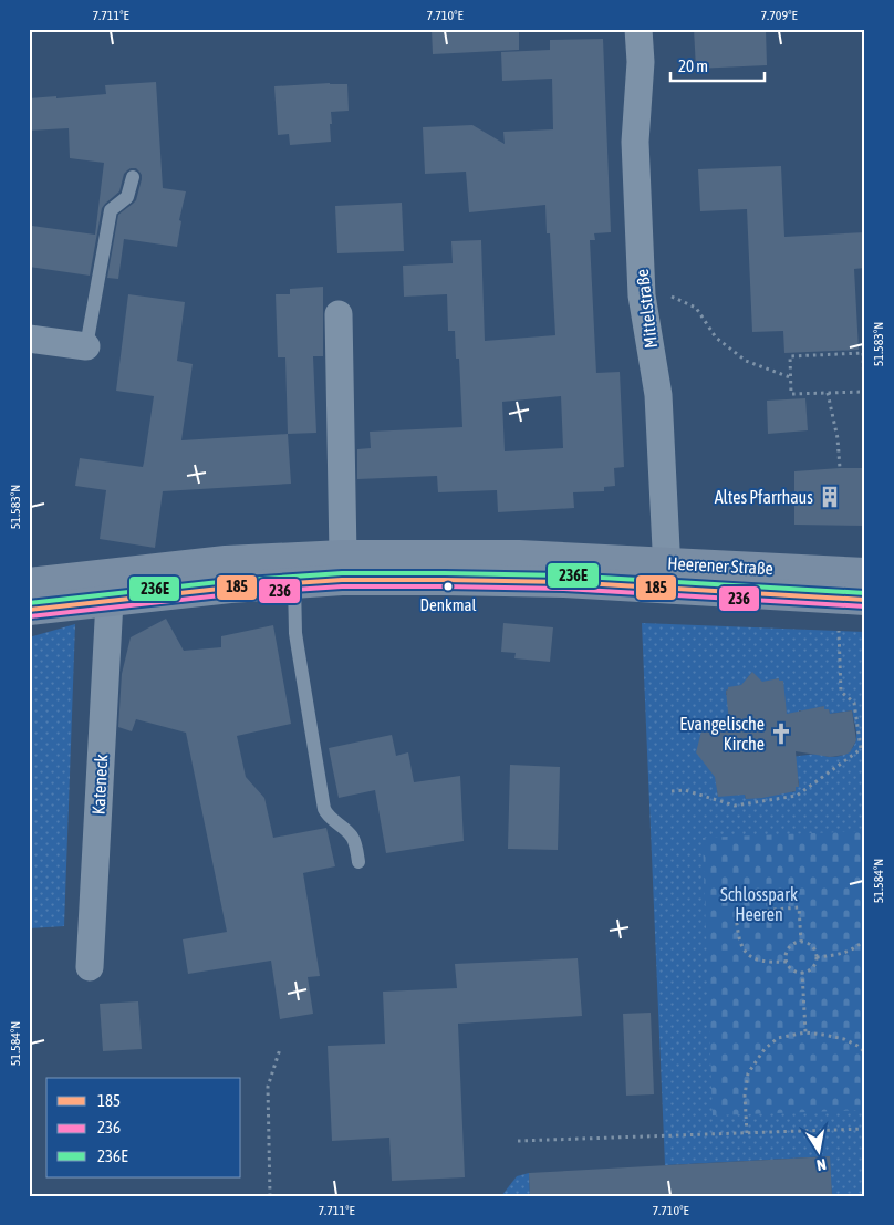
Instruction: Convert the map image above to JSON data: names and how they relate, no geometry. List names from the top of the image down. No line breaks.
{"streets":{"main road":["Heerener Straße"],"street":["Mittelstraße","Kateneck"]},"crossings":[["Mittelstraße","Heerener Straße"],["Heerener Straße","Kateneck"]],"parks":["Schlosspark Heeren"],"places":{"building":["Altes Pfarrhaus"],"other":["Denkmal"],"church":["Evangelische Kirche"]},"lines":["transit line 236E","transit line 185","transit line 236"],"legend":["185","236","236E"],"scale_bar":"20 m","north":"bottom","coordinates":["7.711°E","7.710°E","7.709°E","51.583°N","51.584°N"]}
